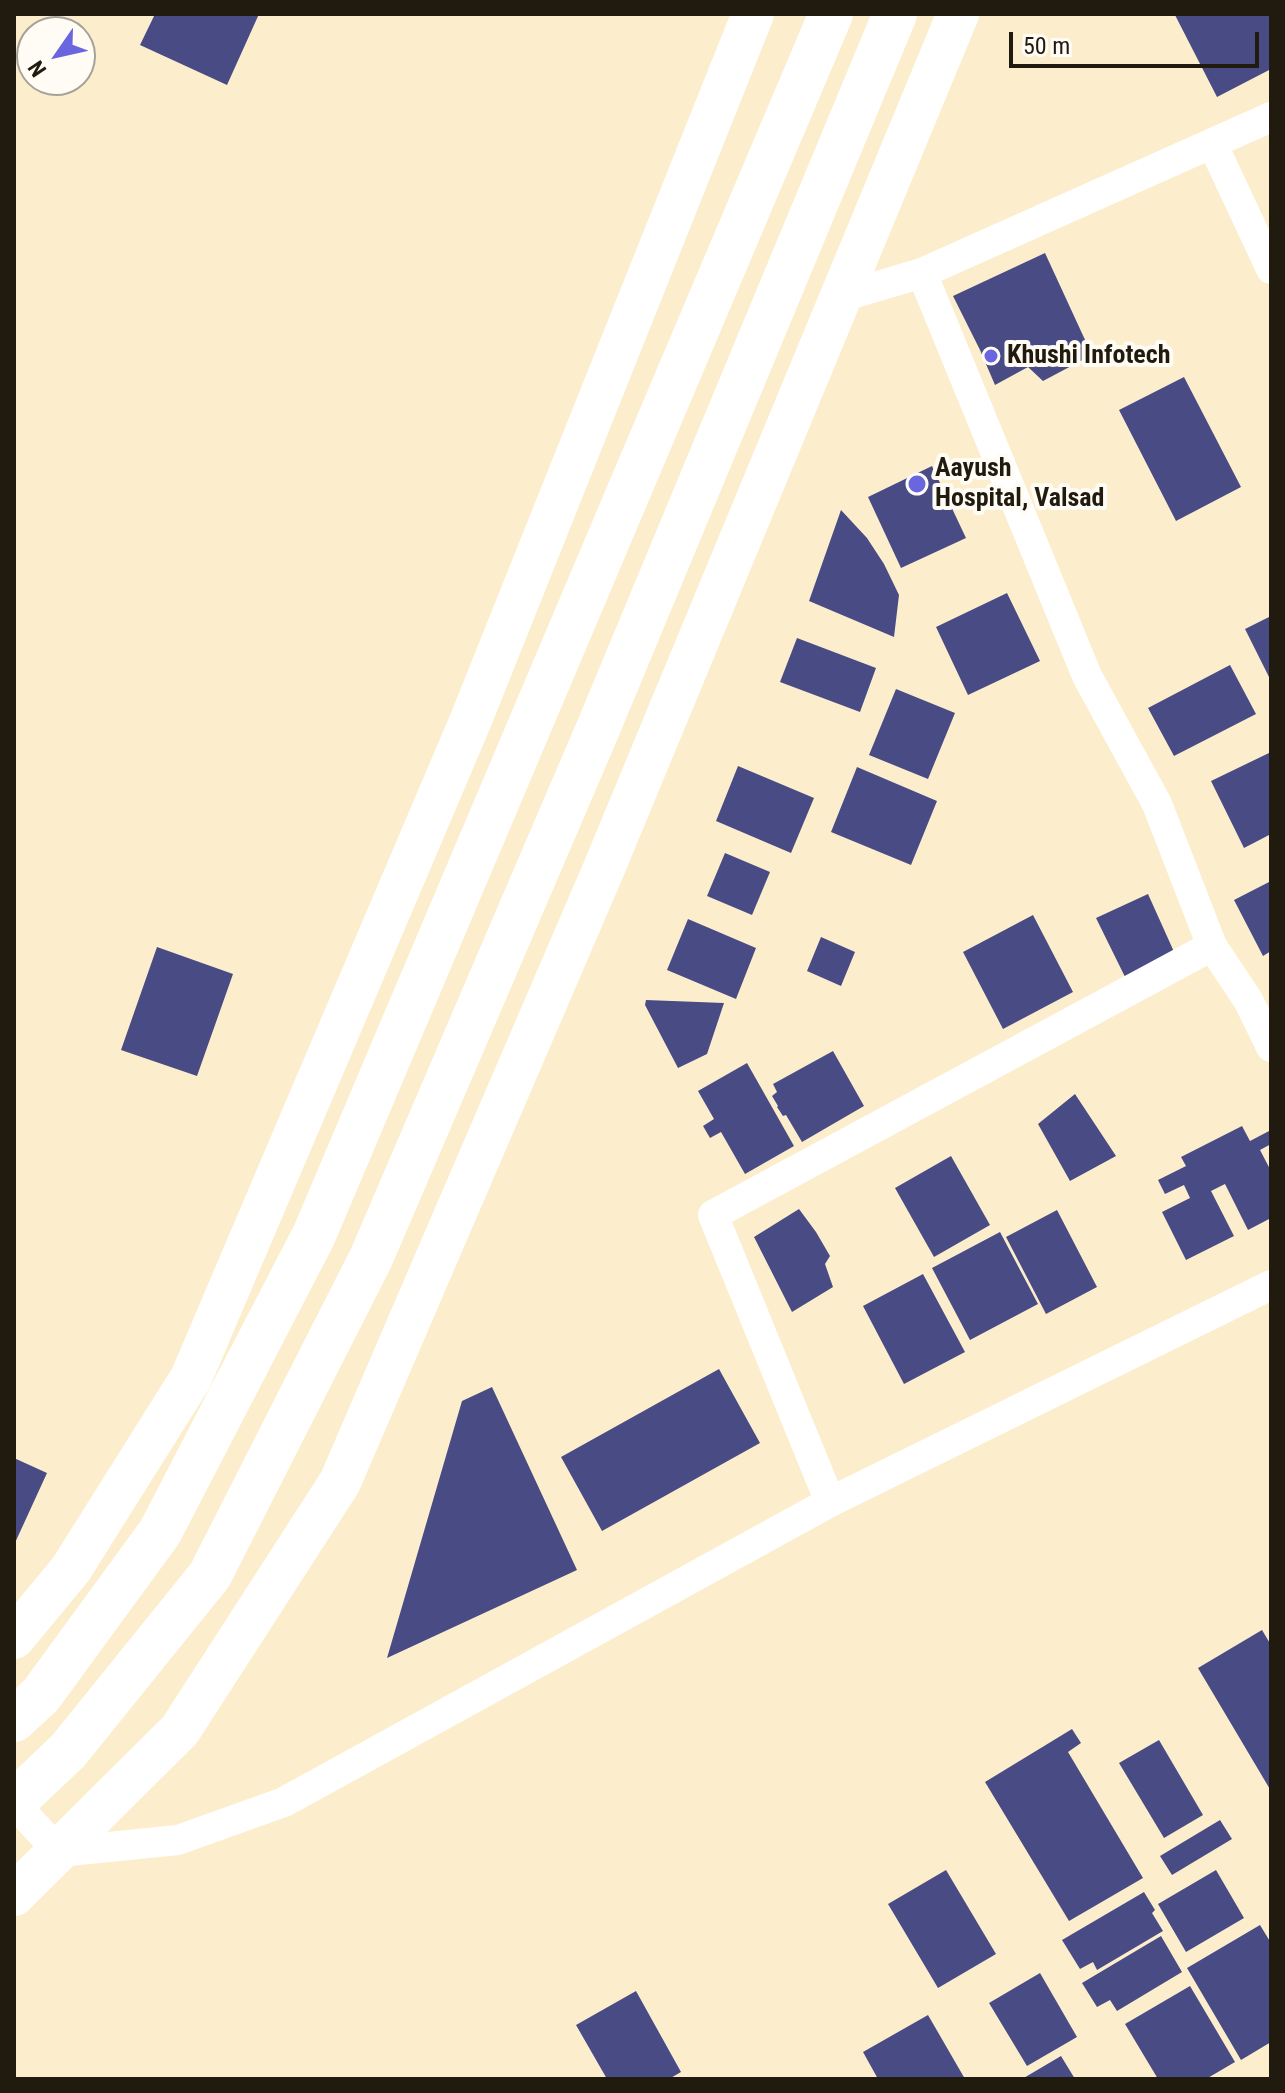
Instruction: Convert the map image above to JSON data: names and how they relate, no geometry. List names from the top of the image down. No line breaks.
{"places":["Khushi Infotech","Aayush Hospital, Valsad"],"scale_bar":"50 m","north":"bottom left"}
